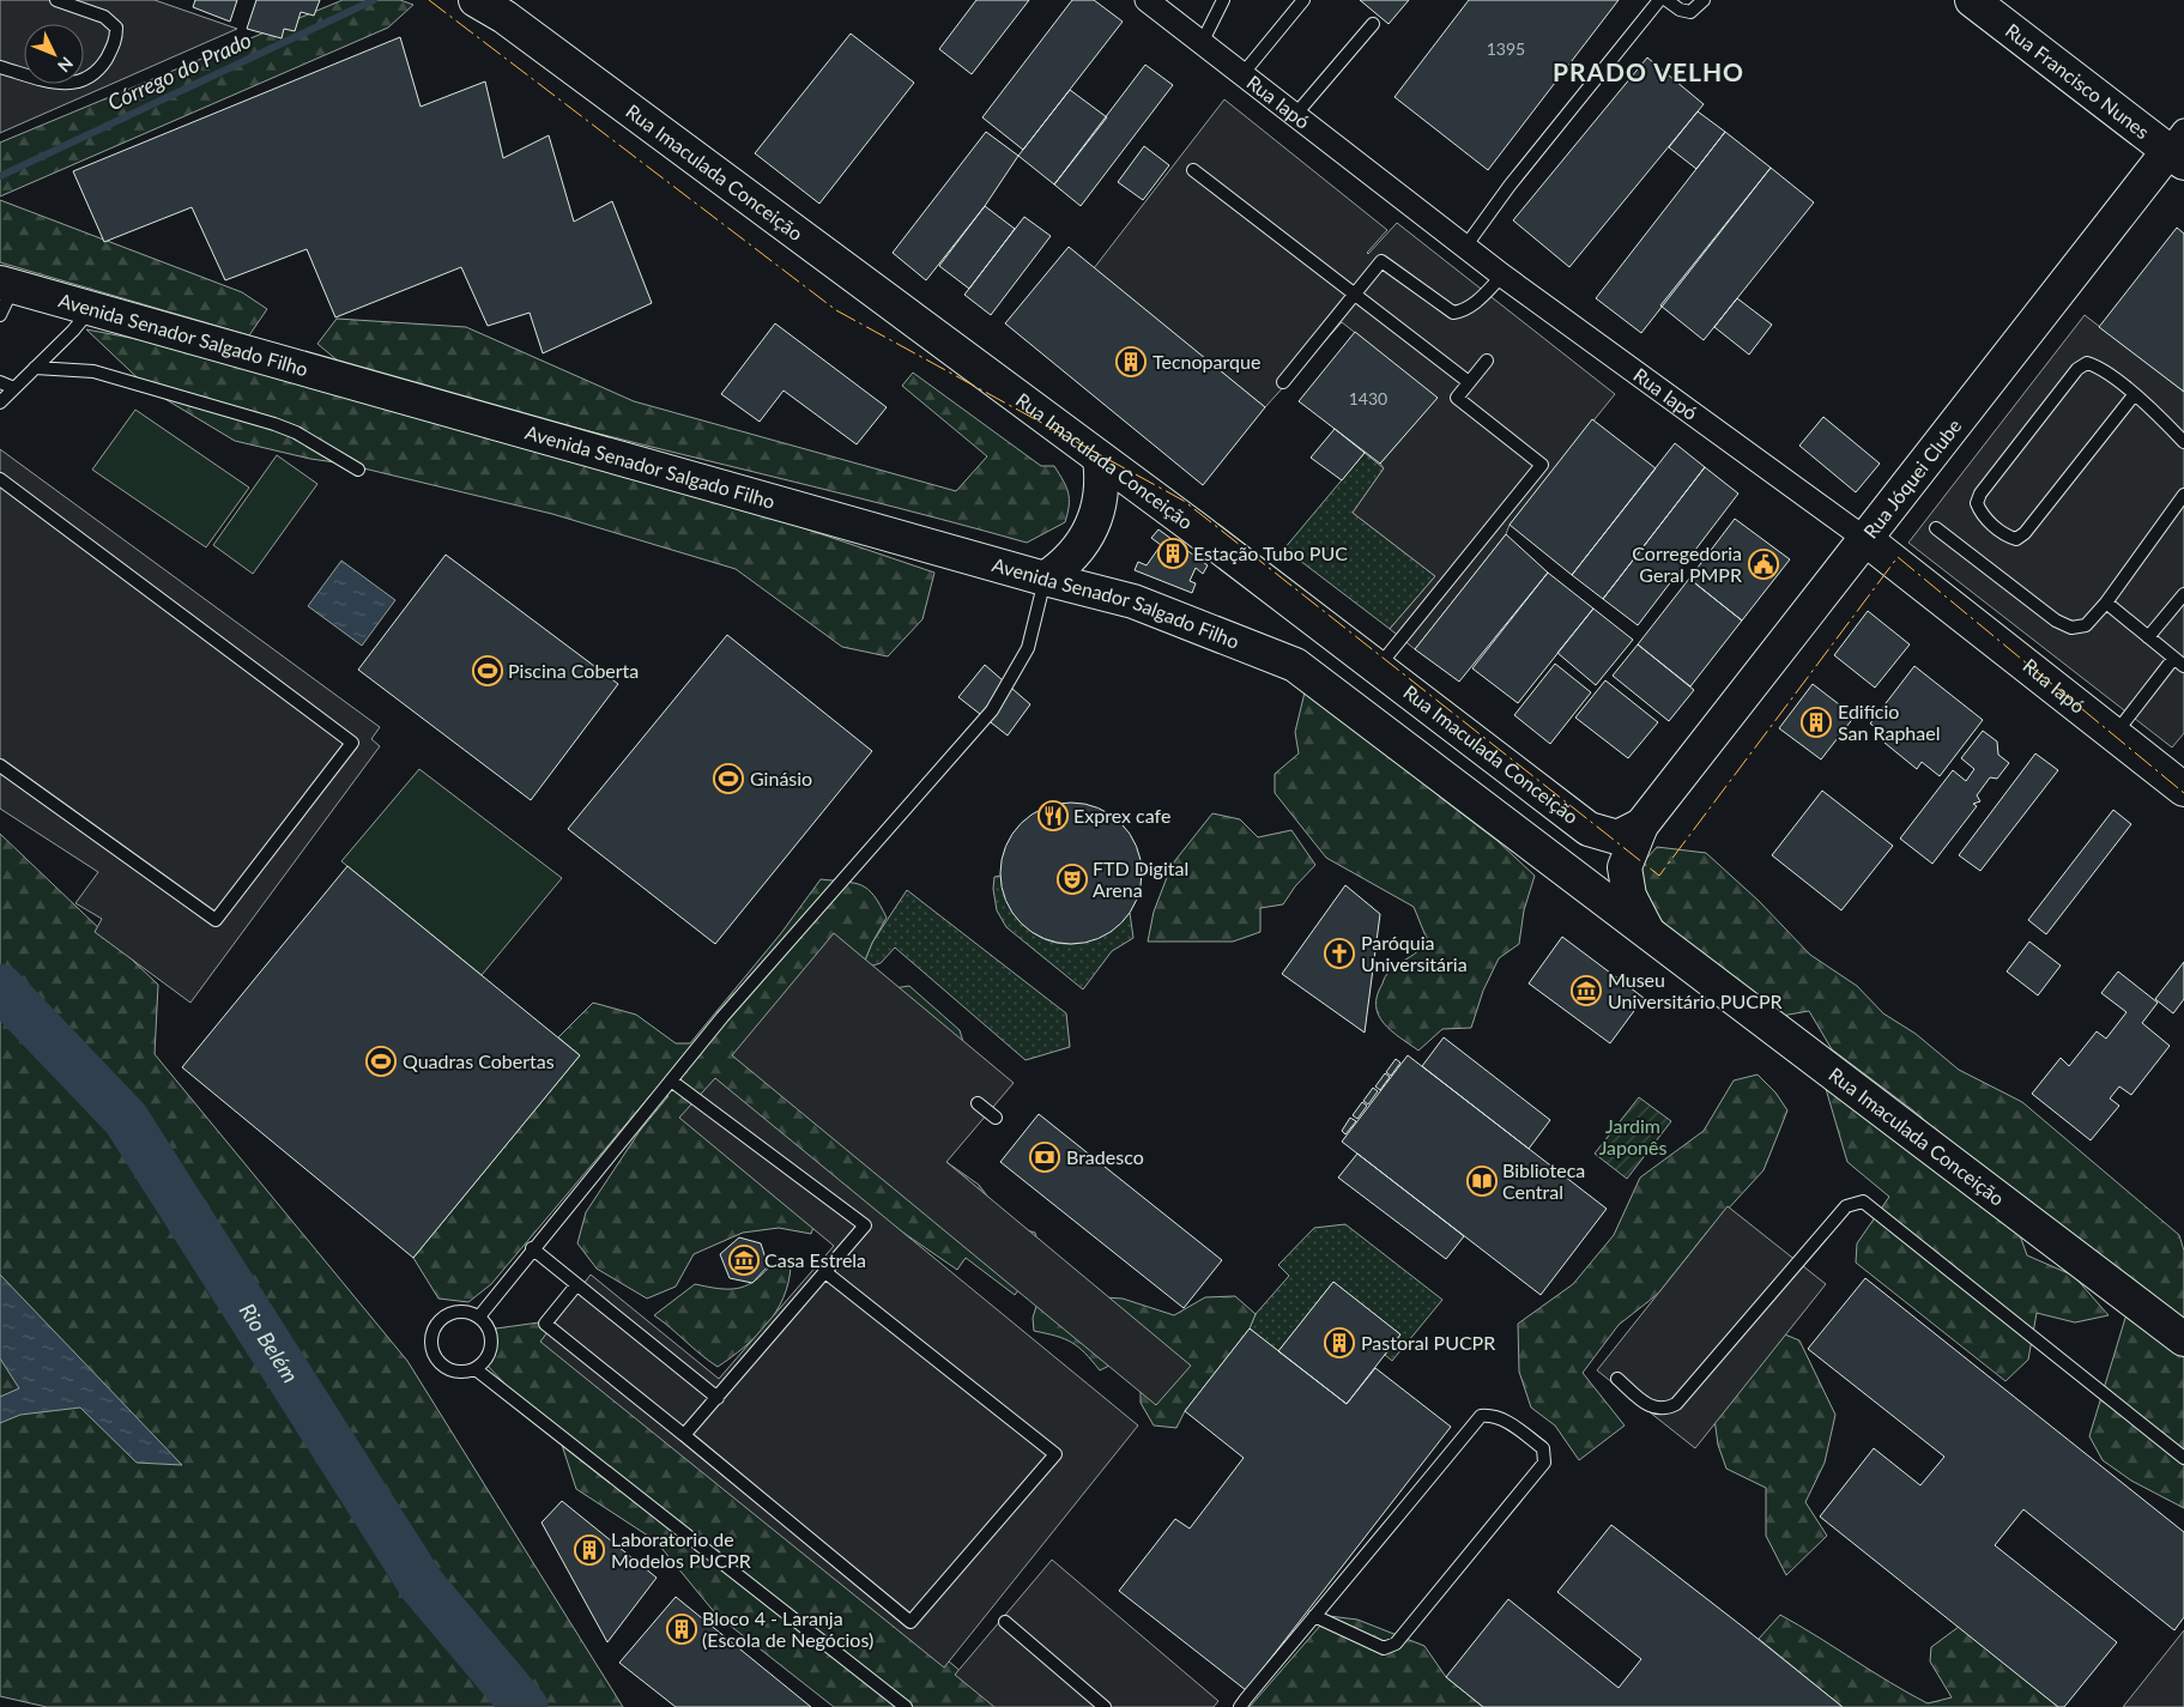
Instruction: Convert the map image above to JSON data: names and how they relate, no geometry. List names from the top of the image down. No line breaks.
{"streets":{"main road":["Rua Francisco Nunes","Rua Iapó","Rua Imaculada Conceição","Avenida Senador Salgado Filho","Rua Jóquei Clube"]},"crossings":[["Rua Francisco Nunes","Rua Jóquei Clube"],["Rua Iapó","Rua Jóquei Clube"],["Rua Imaculada Conceição","Avenida Senador Salgado Filho"],["Rua Imaculada Conceição","Rua Jóquei Clube"]],"districts":["PRADO VELHO"],"water":["Córrego do Prado","Rio Belém"],"parks":["Jardim Japonês"],"places":{"building":["Tecnoparque","Estação Tubo PUC","Edifício San Raphael","Pastoral PUCPR","Laboratorio de Modelos PUCPR","Bloco 4 - Laranja (Escola de Negócios)"],"public building":["Corregedoria Geral PMPR"],"sports":["Piscina Coberta","Ginásio","Quadras Cobertas"],"restaurant":["Exprex cafe"],"theatre":["FTD Digital Arena"],"church":["Paróquia Universitária"],"museum":["Museu Universitário PUCPR","Casa Estrela"],"bank":["Bradesco"],"library":["Biblioteca Central"]},"house_numbers":["1395","1430"],"north":"bottom right"}
